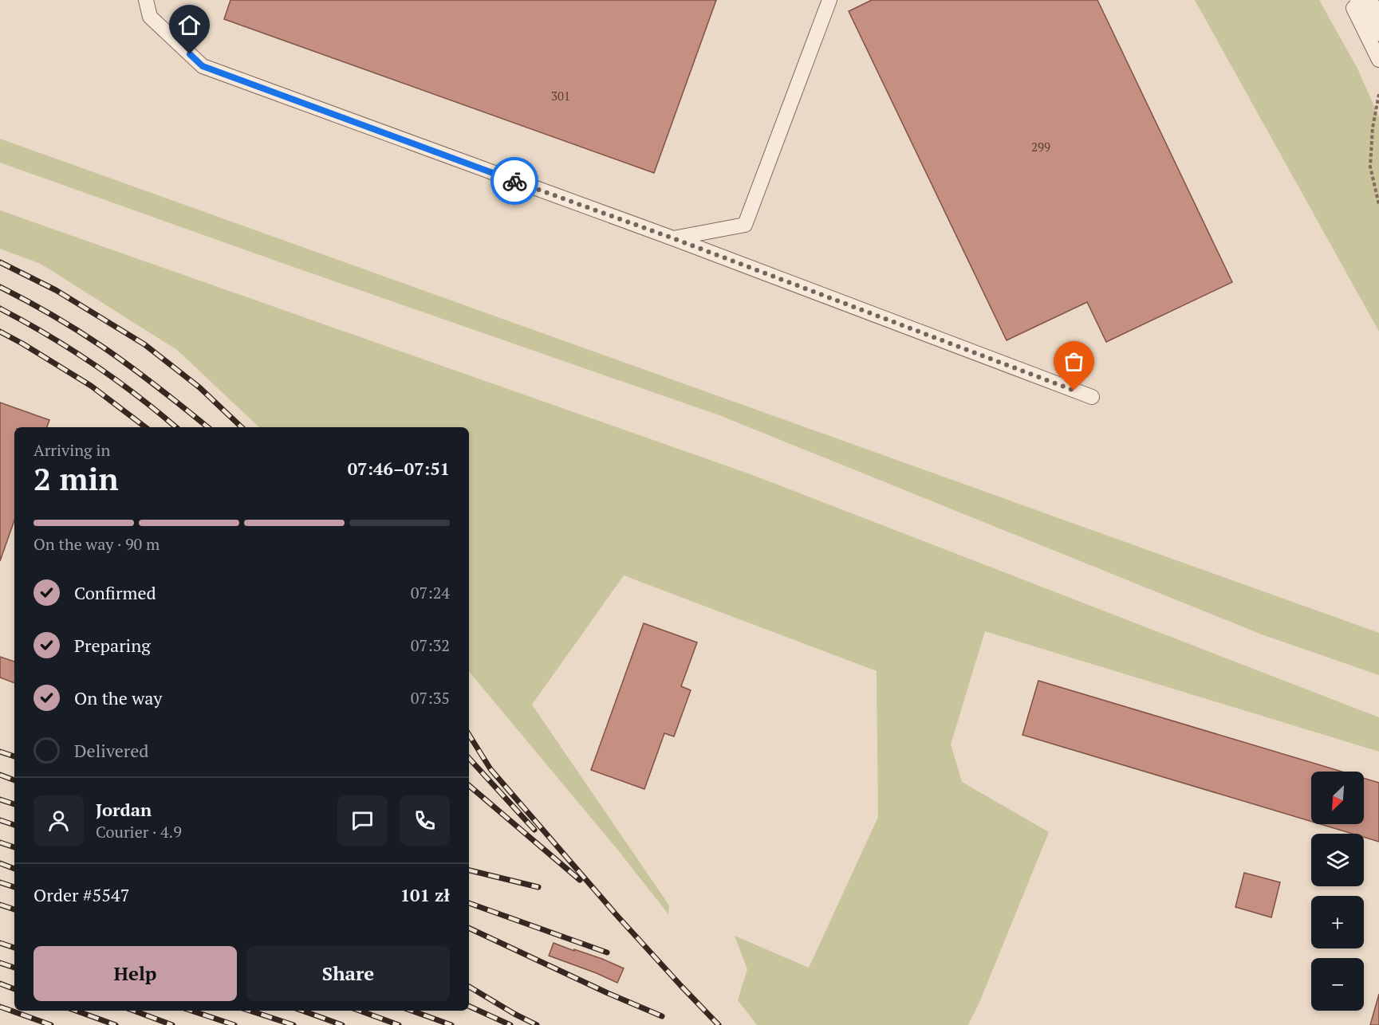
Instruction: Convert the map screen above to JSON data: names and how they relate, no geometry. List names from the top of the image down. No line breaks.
{"house_numbers":["301","299"],"north":"bottom left","page":{"heading":["2 min","Arriving in","07:46–07:51"],"panel":["Jordan","Courier · 4.9","Order #5547","101 zł"],"bar":"On the way · 90 m","list":[["Confirmed","07:24"],["Preparing","07:32"],["On the way","07:35"],"Delivered"],"map_buttons":["+","−"],"buttons":["Help","Share"]}}
